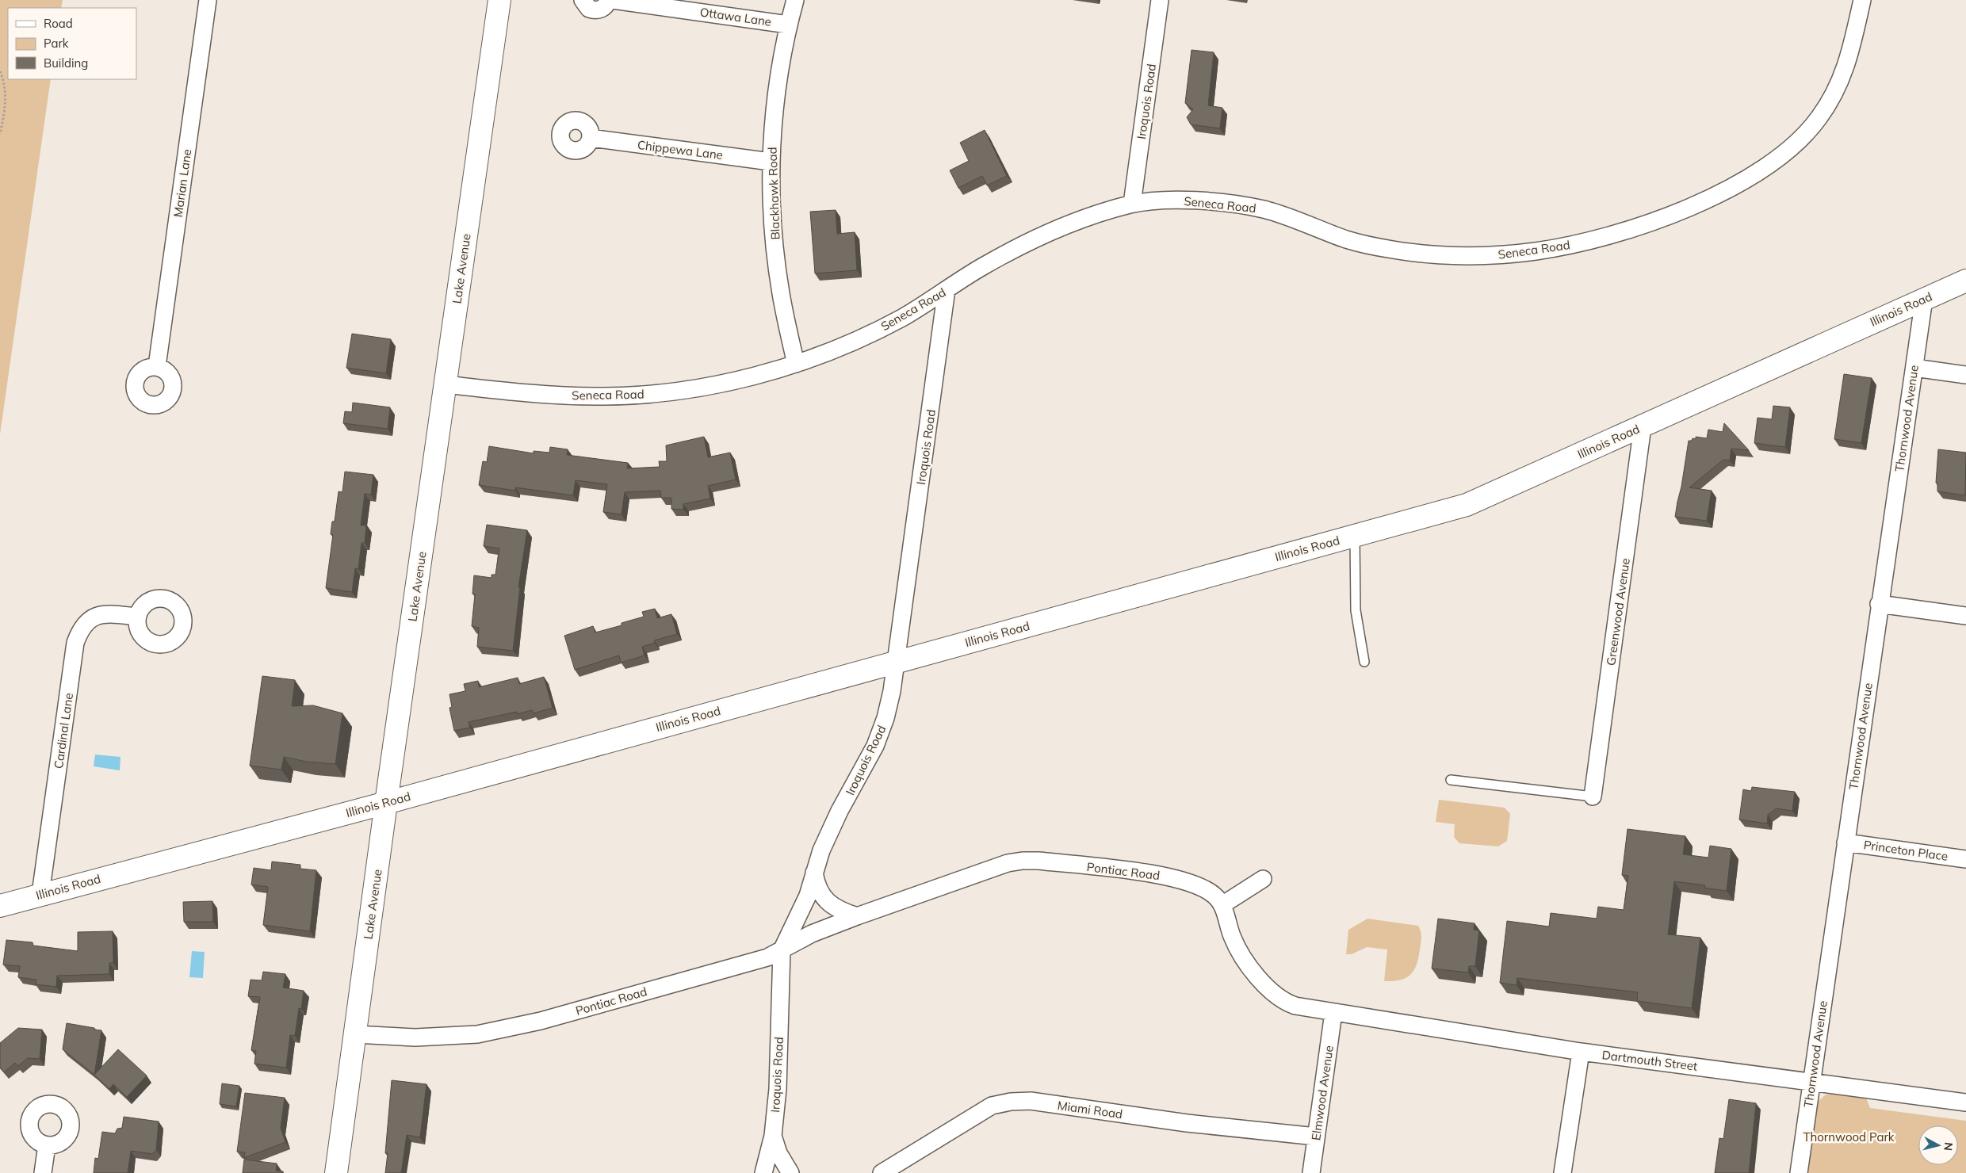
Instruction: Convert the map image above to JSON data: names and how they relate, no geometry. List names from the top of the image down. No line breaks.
{"streets":{"street":["Ottawa Lane","Iroquois Road","Chippewa Lane","Marian Lane","Blackhawk Road","Seneca Road","Lake Avenue","Illinois Road","Thornwood Avenue","Greenwood Avenue","Cardinal Lane","Princeton Place","Pontiac Road","Dartmouth Street","Elmwood Avenue","Miami Road"]},"crossings":[["Ottawa Lane","Blackhawk Road"],["Iroquois Road","Seneca Road"],["Iroquois Road","Illinois Road"],["Iroquois Road","Pontiac Road"],["Chippewa Lane","Blackhawk Road"],["Blackhawk Road","Seneca Road"],["Seneca Road","Lake Avenue"],["Lake Avenue","Illinois Road"],["Lake Avenue","Pontiac Road"],["Illinois Road","Thornwood Avenue"],["Illinois Road","Greenwood Avenue"],["Illinois Road","Cardinal Lane"],["Thornwood Avenue","Princeton Place"],["Thornwood Avenue","Dartmouth Street"],["Dartmouth Street","Elmwood Avenue"],["Elmwood Avenue","Miami Road"]],"parks":["Thornwood Park"],"legend":["Road","Park","Building"],"north":"right"}
